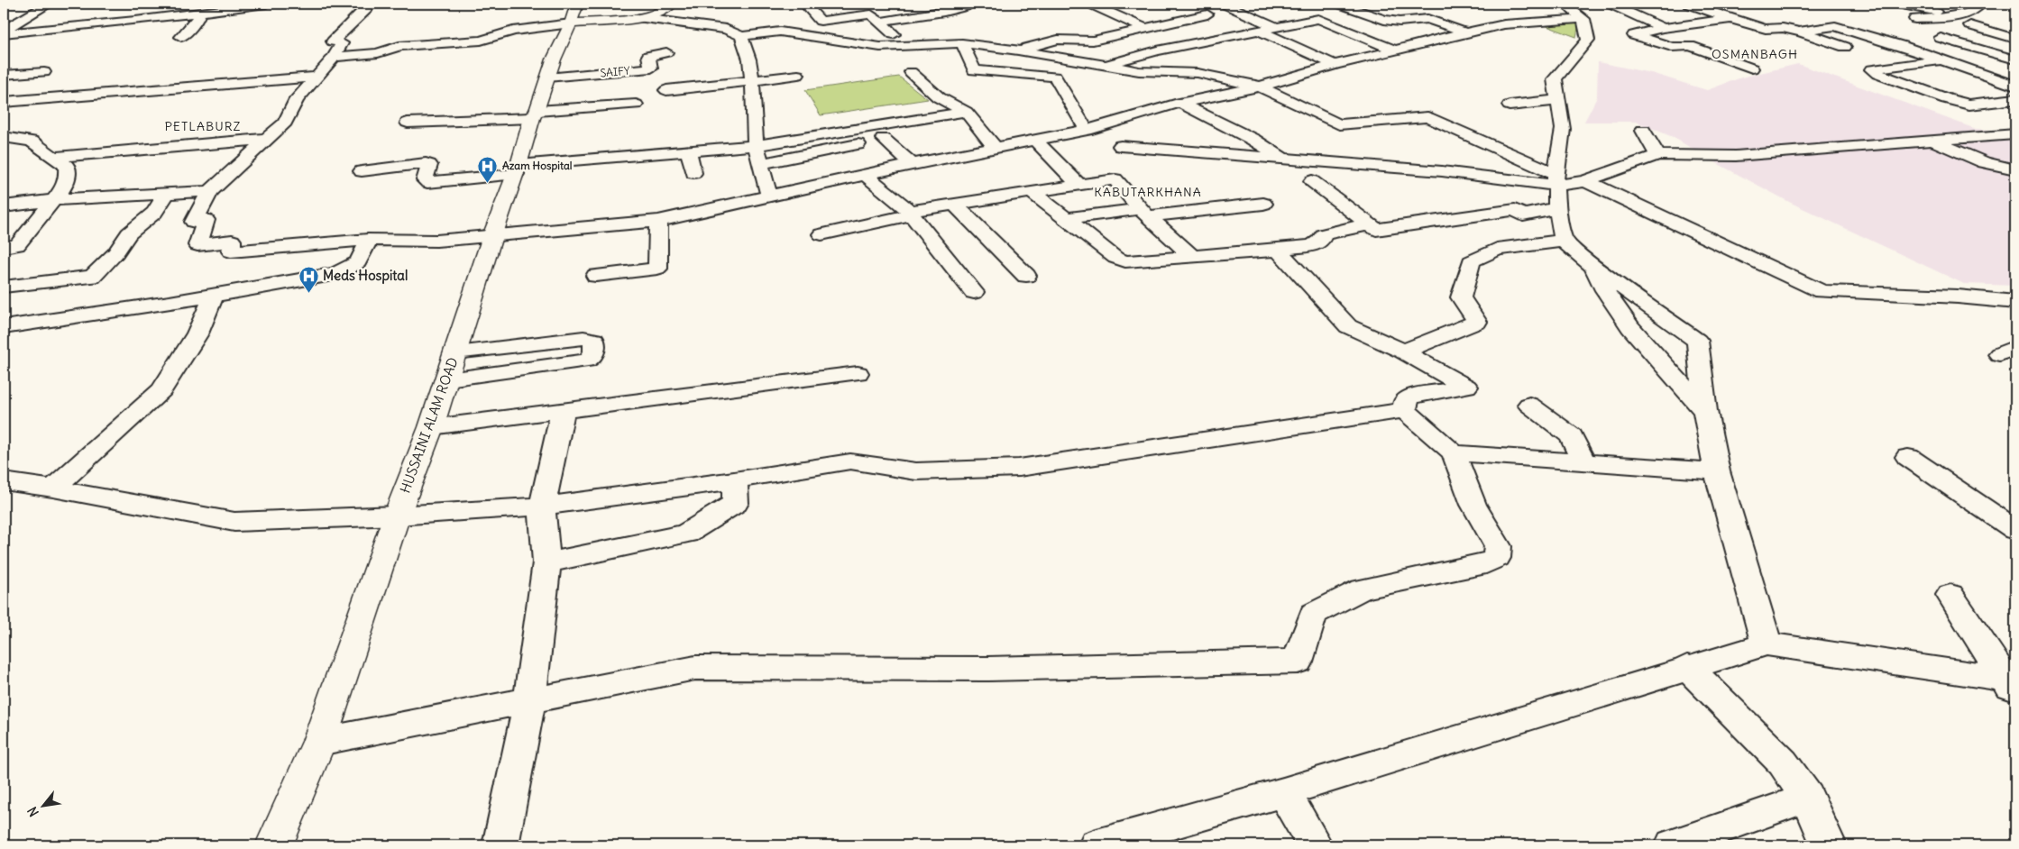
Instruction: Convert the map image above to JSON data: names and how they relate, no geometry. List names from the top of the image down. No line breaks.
{"streets":{"main road":["HUSSAINI ALAM ROAD"],"street":["SAIFY"]},"crossings":[["SAIFY","HUSSAINI ALAM ROAD"]],"districts":["OSMANBAGH","PETLABURZ","KABUTARKHANA"],"places":{"hospital":["Azam Hospital","Meds Hospital"]},"north":"bottom left"}
